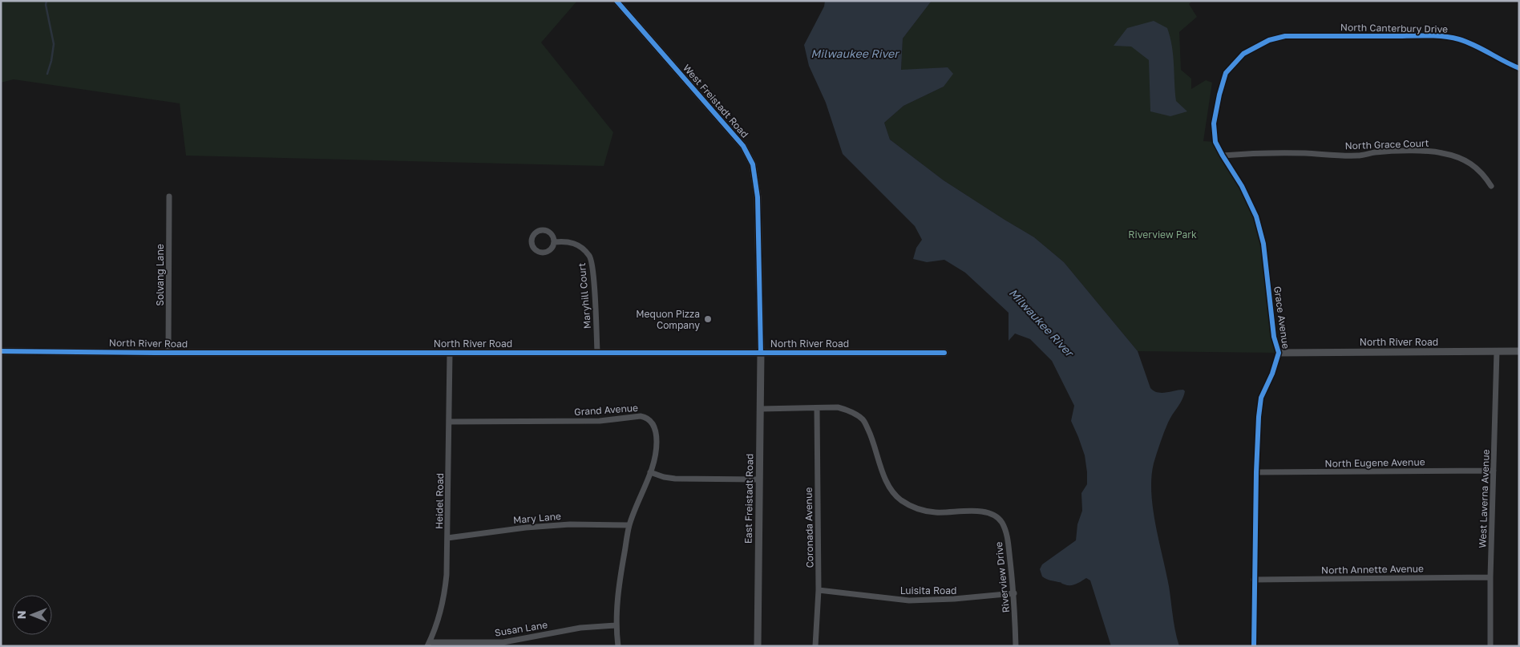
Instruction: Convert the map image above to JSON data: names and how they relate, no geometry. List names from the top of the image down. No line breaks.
{"streets":{"street":["North Canterbury Drive","West Freistadt Road","North Grace Court","Solvang Lane","Maryhill Court","Grace Avenue","North River Road","Grand Avenue","North Eugene Avenue","East Freistadt Road","West Laverna Avenue","Heidel Road","Mary Lane","Coronada Avenue","North Annette Avenue","Riverview Drive","Luisita Road","Susan Lane"]},"crossings":[["North Canterbury Drive","Grace Avenue"],["West Freistadt Road","North River Road"],["West Freistadt Road","East Freistadt Road"],["North Grace Court","Grace Avenue"],["Solvang Lane","North River Road"],["Maryhill Court","North River Road"],["Grace Avenue","North River Road"],["Grace Avenue","North Eugene Avenue"],["Grace Avenue","North Annette Avenue"],["North River Road","East Freistadt Road"],["North River Road","West Laverna Avenue"],["North River Road","Heidel Road"],["Grand Avenue","Heidel Road"],["Grand Avenue","Mary Lane"],["Grand Avenue","Susan Lane"],["North Eugene Avenue","West Laverna Avenue"],["East Freistadt Road","Riverview Drive"],["West Laverna Avenue","North Annette Avenue"],["Heidel Road","Mary Lane"],["Heidel Road","Susan Lane"],["Coronada Avenue","Riverview Drive"],["Coronada Avenue","Luisita Road"],["Riverview Drive","Luisita Road"]],"water":["Milwaukee River"],"parks":["Riverview Park"],"places":["Mequon Pizza Company"],"north":"left"}
